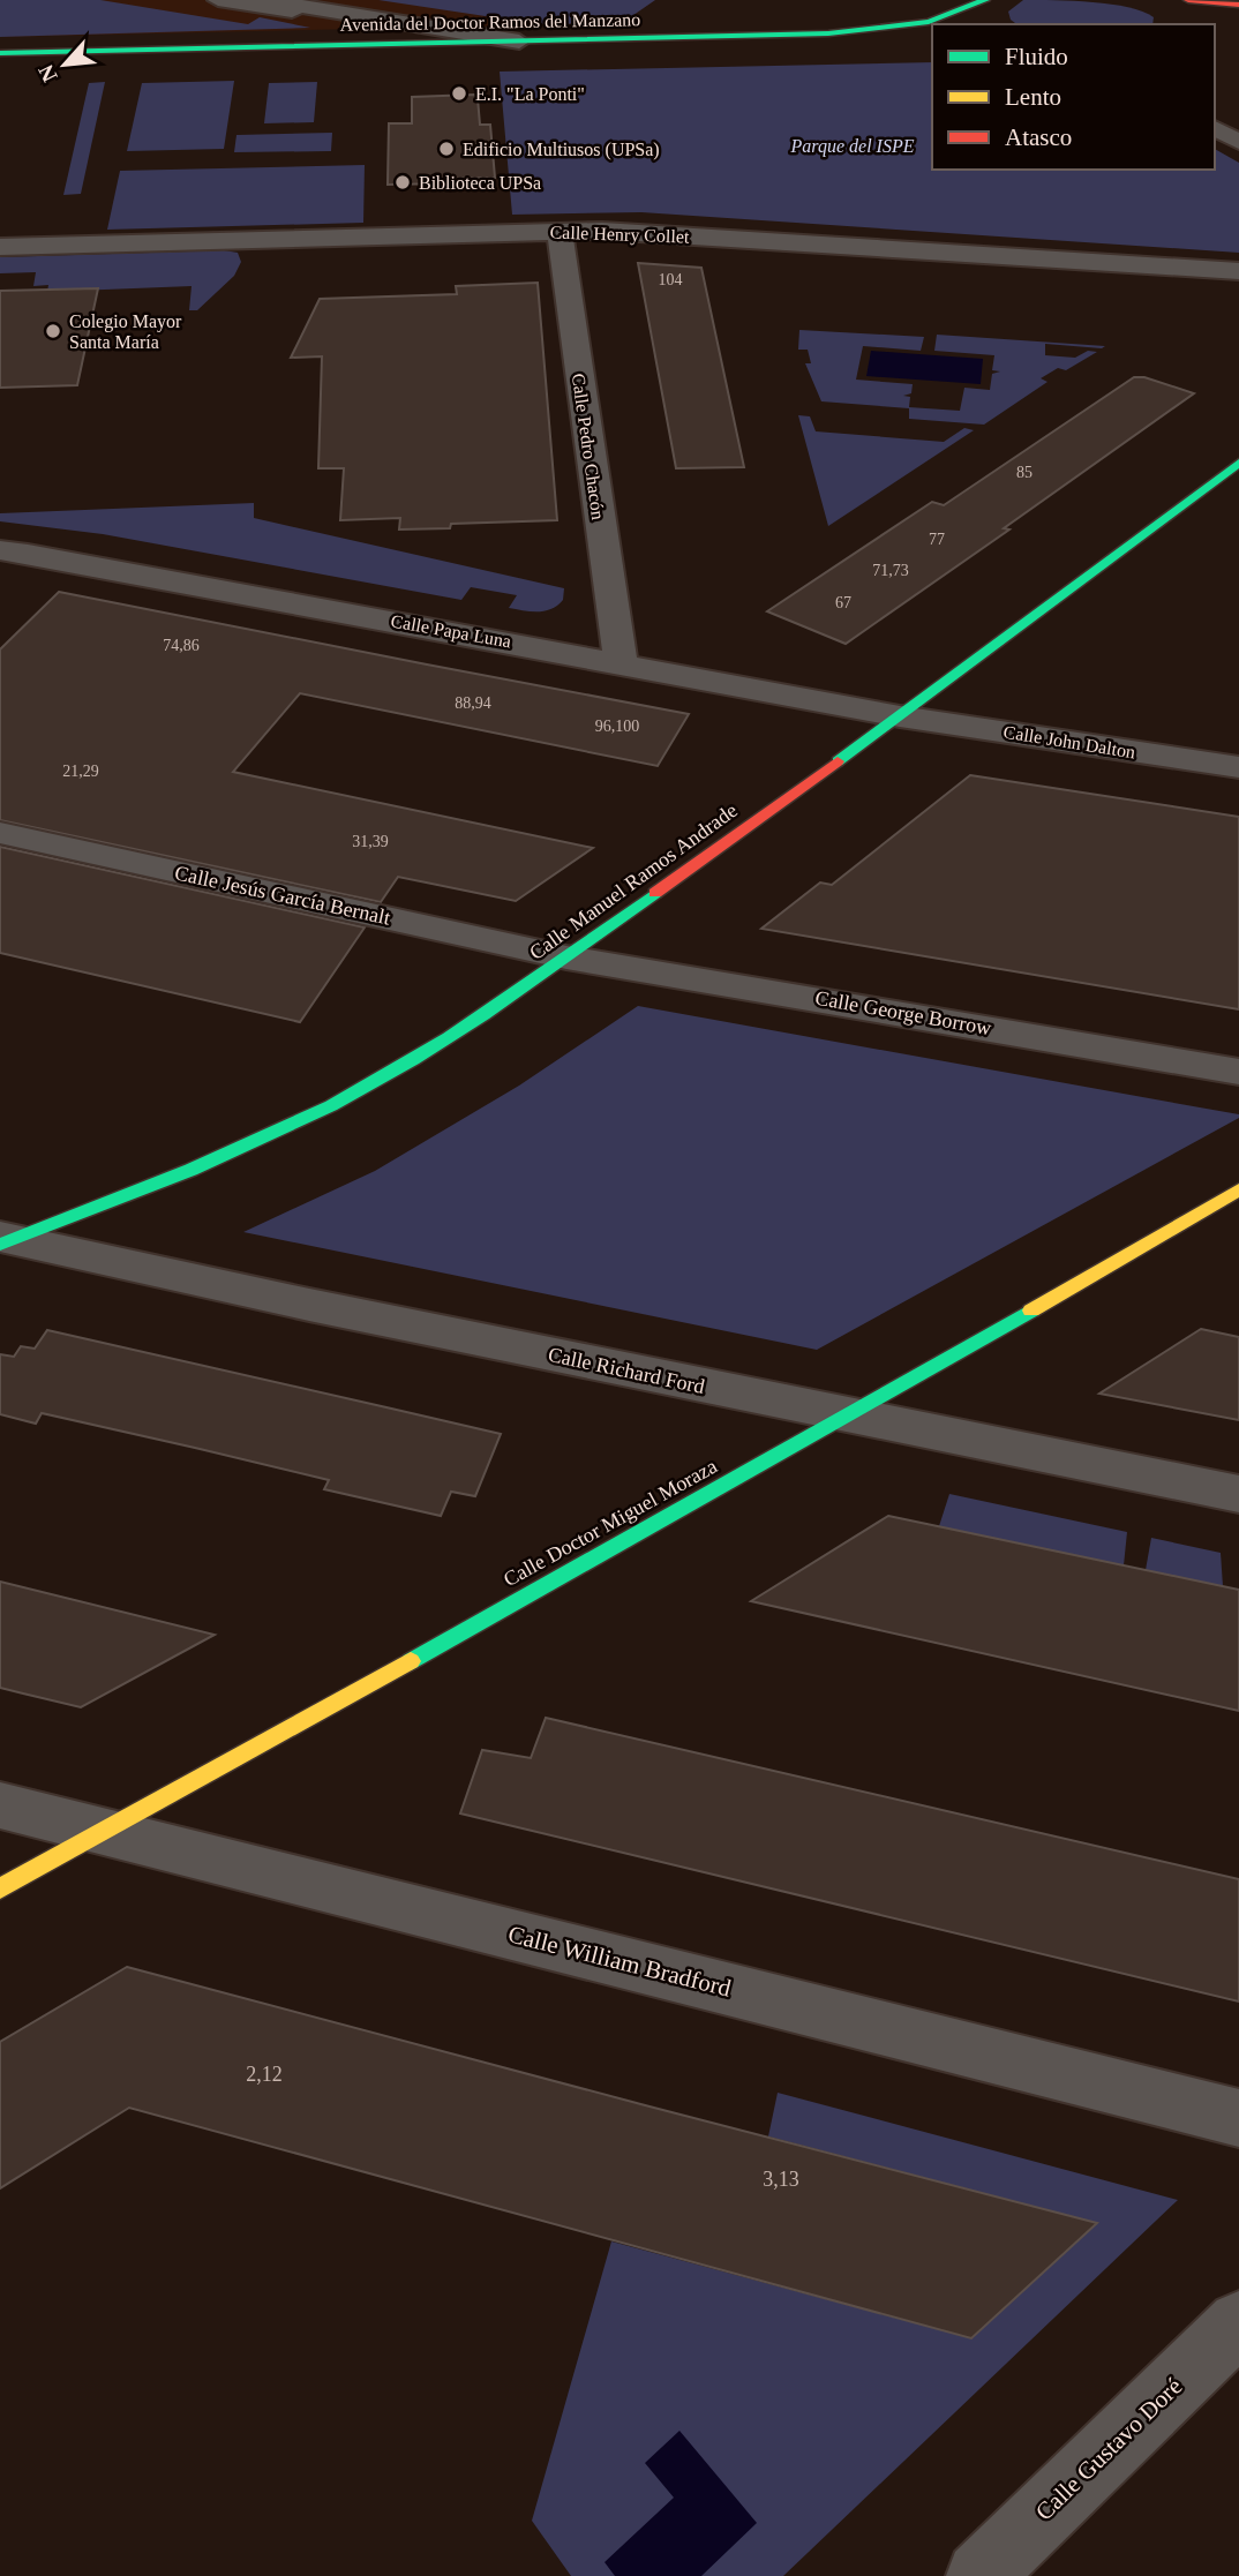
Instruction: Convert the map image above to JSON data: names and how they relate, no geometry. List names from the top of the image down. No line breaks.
{"streets":{"main road":["Avenida del Doctor Ramos del Manzano","Calle Manuel Ramos Andrade","Calle Doctor Miguel Moraza"],"street":["Calle Henry Collet","Calle Pedro Chacón","Calle Papa Luna","Calle John Dalton","Calle Jesús García Bernalt","Calle George Borrow","Calle Richard Ford","Calle William Bradford","Calle Gustavo Doré"]},"crossings":[["Calle Henry Collet","Calle Pedro Chacón"],["Calle Pedro Chacón","Calle Papa Luna"],["Calle Papa Luna","Calle John Dalton"],["Calle Papa Luna","Calle Manuel Ramos Andrade"],["Calle John Dalton","Calle Manuel Ramos Andrade"],["Calle Manuel Ramos Andrade","Calle Jesús García Bernalt"],["Calle Manuel Ramos Andrade","Calle George Borrow"],["Calle Manuel Ramos Andrade","Calle Richard Ford"],["Calle Jesús García Bernalt","Calle George Borrow"],["Calle Richard Ford","Calle Doctor Miguel Moraza"],["Calle Doctor Miguel Moraza","Calle William Bradford"]],"parks":["Parque del ISPE"],"places":["E.I. \"La Ponti\"","Edificio Multiusos (UPSa)","Biblioteca UPSa","Colegio Mayor Santa María"],"house_numbers":["104","85","77","71,73","67","74,86","88,94","96,100","21,29","31,39","2,12","3,13"],"legend":["Fluido","Lento","Atasco"],"north":"bottom left"}
